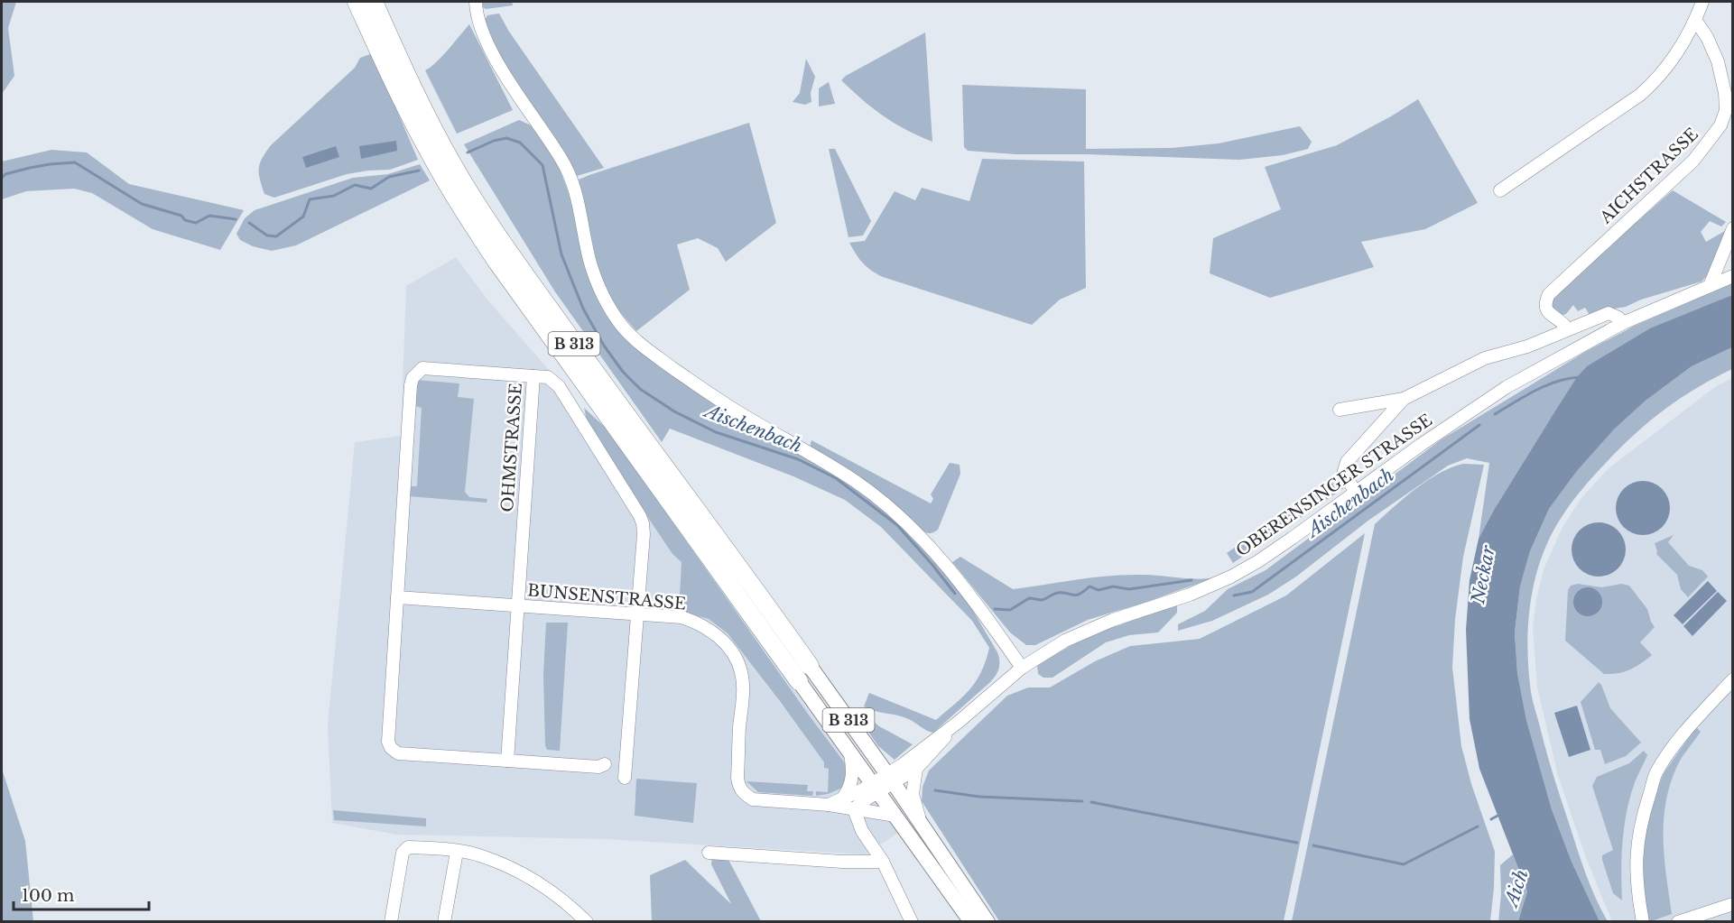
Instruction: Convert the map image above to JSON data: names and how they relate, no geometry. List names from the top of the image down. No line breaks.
{"streets":{"highway":["B 313"],"street":["AICHSTRASSE","OHMSTRASSE","OBERENSINGER STRASSE","BUNSENSTRASSE"]},"crossings":[["B 313","OBERENSINGER STRASSE"],["B 313","BUNSENSTRASSE"],["OHMSTRASSE","BUNSENSTRASSE"]],"water":["Aischenbach","Neckar","Aich"],"scale_bar":"100 m"}
